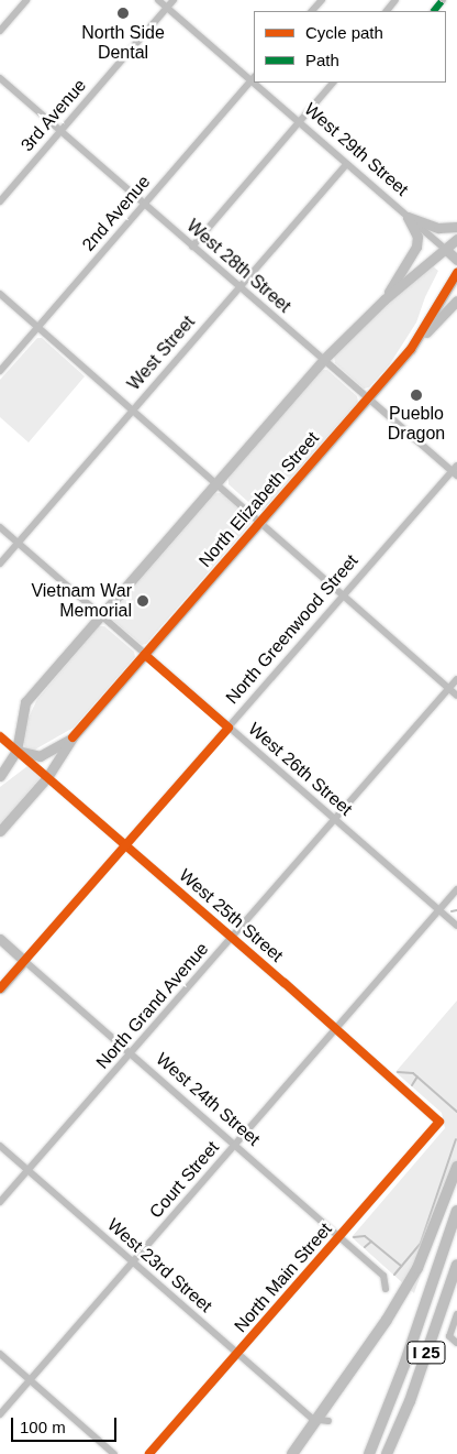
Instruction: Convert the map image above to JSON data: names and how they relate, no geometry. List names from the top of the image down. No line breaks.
{"streets":{"highway":["I 25"],"main road":["West 29th Street","North Elizabeth Street","North Greenwood Street","West 24th Street"],"street":["3rd Avenue","2nd Avenue","West 28th Street","West Street","West 26th Street","West 25th Street","North Grand Avenue","Court Street","West 23rd Street","North Main Street"]},"crossings":[["3rd Avenue","West 29th Street"],["3rd Avenue","West 28th Street"],["West 29th Street","2nd Avenue"],["West 29th Street","West Street"],["2nd Avenue","West 28th Street"],["West 28th Street","West Street"],["West 28th Street","North Elizabeth Street"],["West 28th Street","North Greenwood Street"],["West Street","West 26th Street"],["North Elizabeth Street","West 26th Street"],["North Elizabeth Street","West 25th Street"],["North Greenwood Street","West 26th Street"],["North Greenwood Street","West 25th Street"],["North Greenwood Street","West 24th Street"],["West 26th Street","North Grand Avenue"],["West 26th Street","Court Street"],["West 25th Street","North Grand Avenue"],["West 25th Street","Court Street"],["West 25th Street","North Main Street"],["North Grand Avenue","West 24th Street"],["North Grand Avenue","West 23rd Street"],["West 24th Street","Court Street"],["West 24th Street","North Main Street"],["Court Street","West 23rd Street"],["West 23rd Street","North Main Street"]],"places":["North Side Dental","Pueblo Dragon","Vietnam War Memorial"],"legend":["Cycle path","Path"],"scale_bar":"100 m"}
